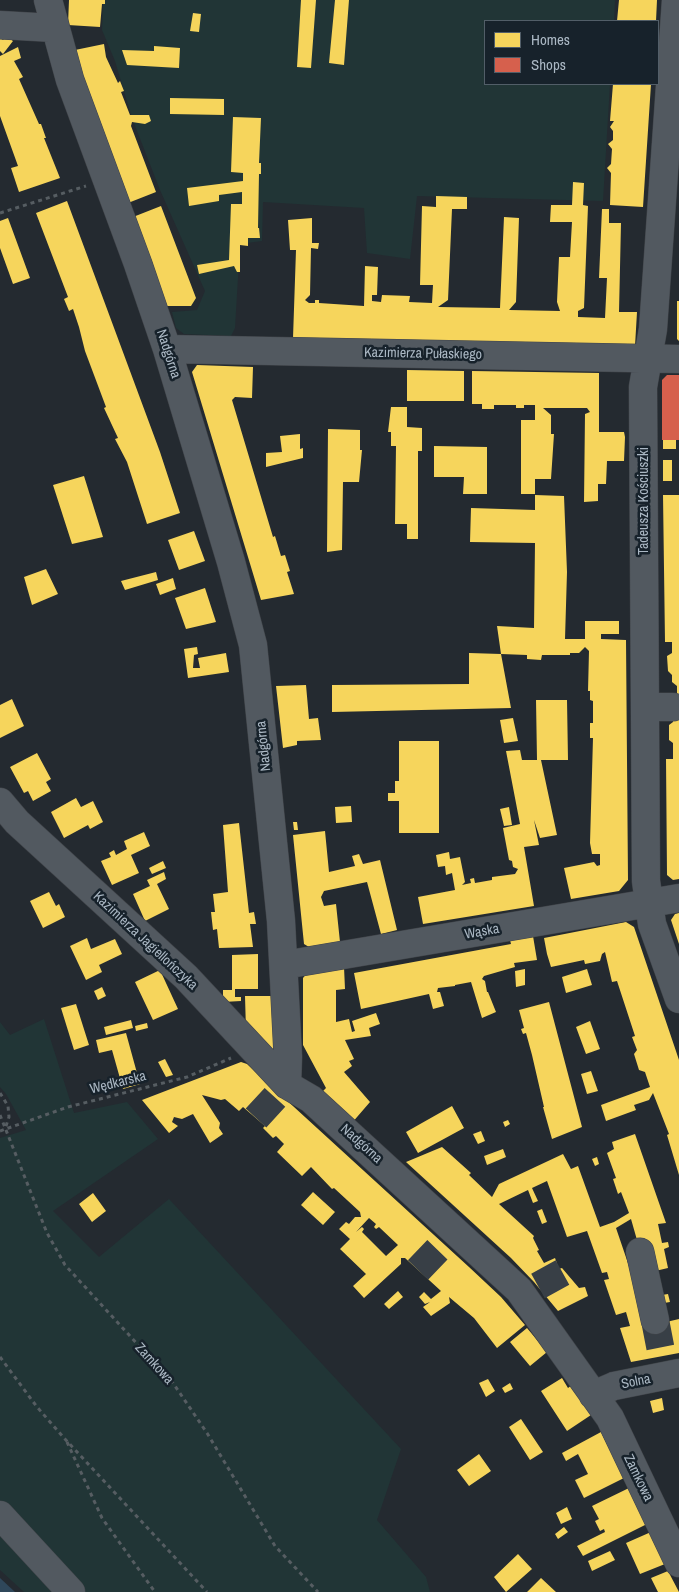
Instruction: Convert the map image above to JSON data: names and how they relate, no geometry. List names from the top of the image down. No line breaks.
{"streets":{"street":["Nadgórna","Kazimierza Pułaskiego","Tadeusza Kościuszki","Wąska","Kazimierza Jagiellończyka","Zamkowa","Solna"],"path":["Wędkarska"]},"crossings":[["Nadgórna","Kazimierza Pułaskiego"],["Nadgórna","Wąska"],["Nadgórna","Kazimierza Jagiellończyka"],["Nadgórna","Zamkowa"],["Nadgórna","Solna"],["Kazimierza Pułaskiego","Tadeusza Kościuszki"],["Tadeusza Kościuszki","Wąska"],["Wędkarska","Zamkowa"],["Zamkowa","Solna"]],"legend":["Homes","Shops"]}
